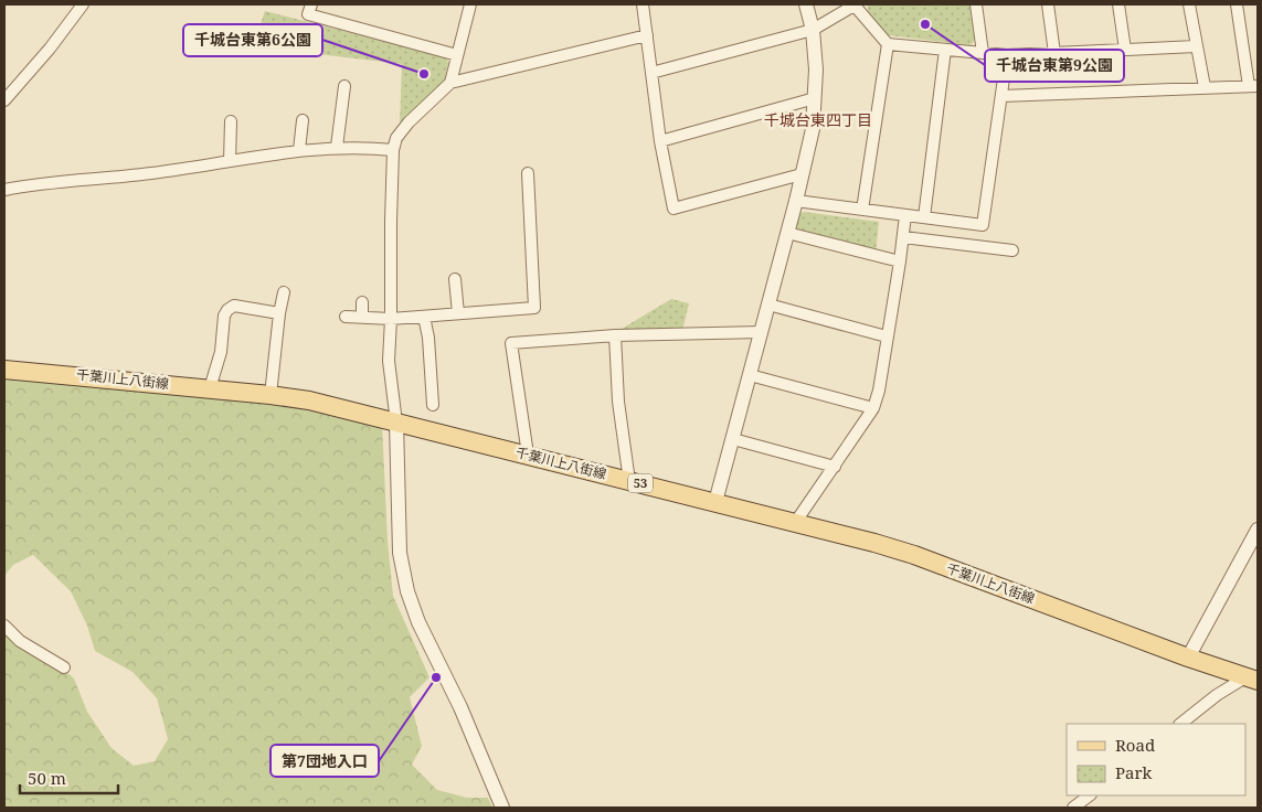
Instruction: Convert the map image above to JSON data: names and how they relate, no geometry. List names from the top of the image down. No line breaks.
{"streets":{"main road":["千葉川上八街線","53"]},"districts":["千城台東四丁目"],"places":["千城台東第9公園","千城台東第6公園","第7団地入口"],"legend":["Road","Park"],"scale_bar":"50 m"}
